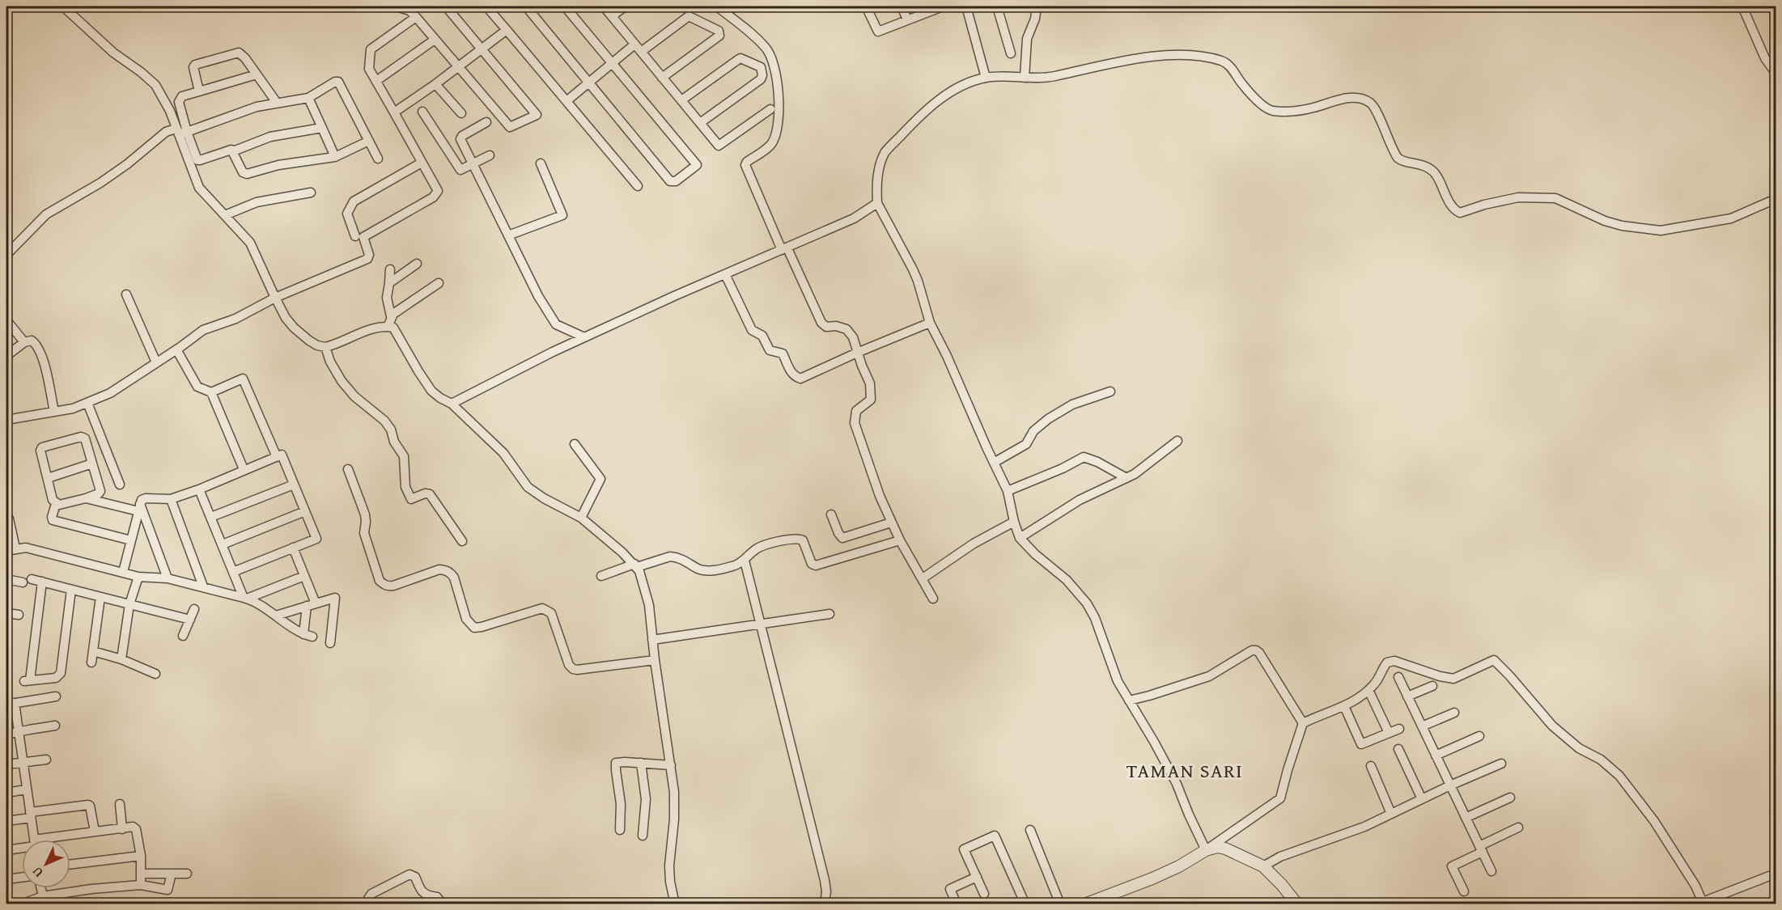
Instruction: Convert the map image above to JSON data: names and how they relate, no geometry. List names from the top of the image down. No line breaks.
{"districts":["TAMAN SARI"],"north":"bottom left"}
